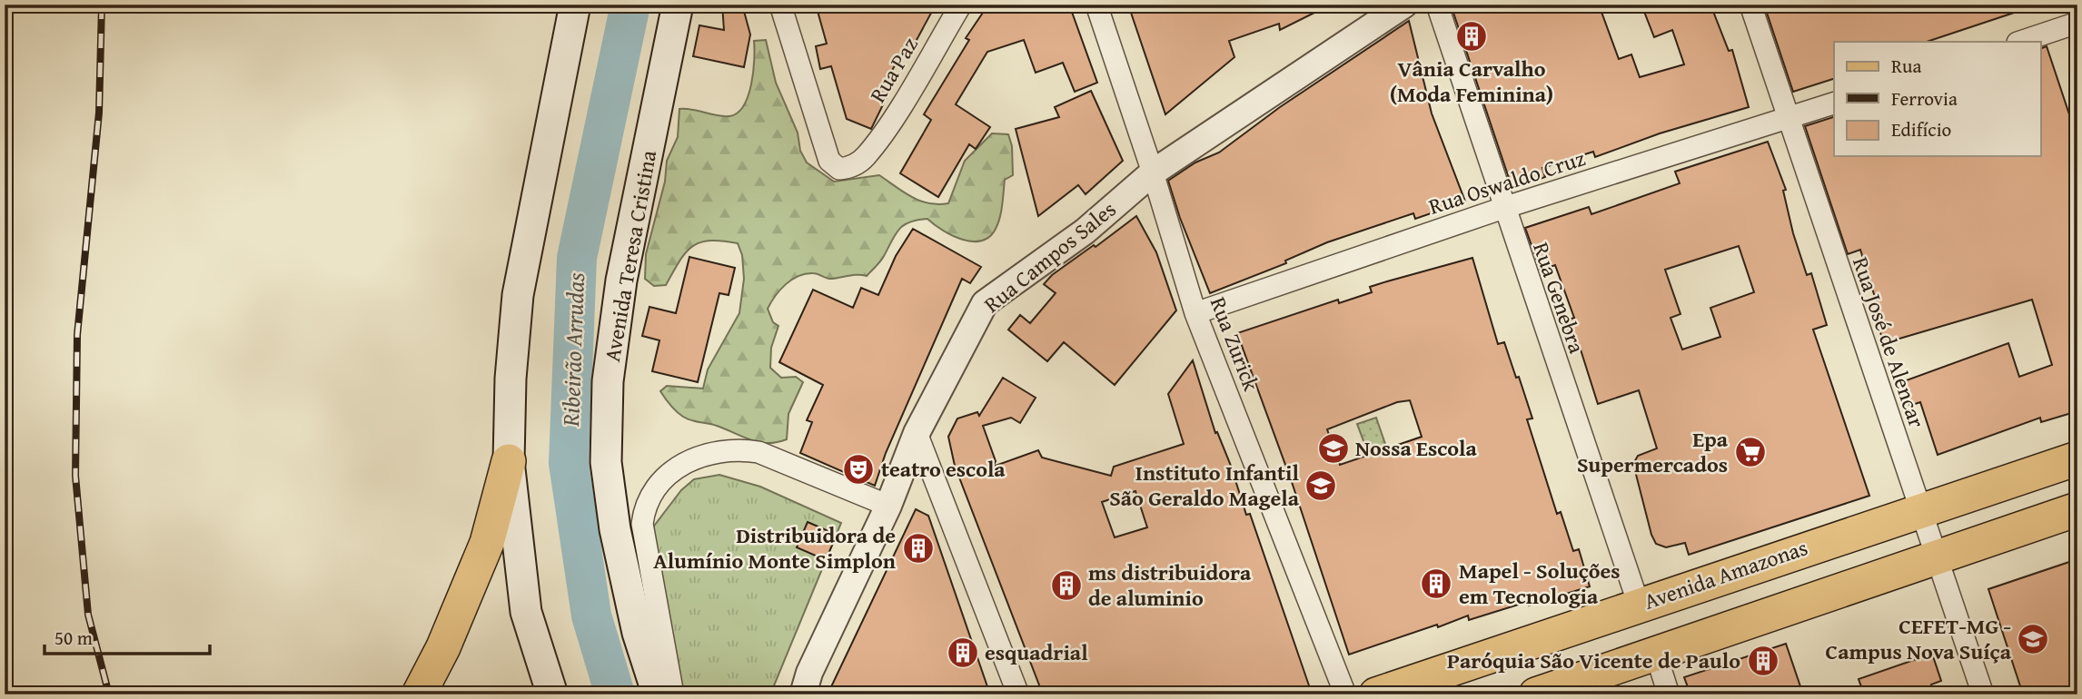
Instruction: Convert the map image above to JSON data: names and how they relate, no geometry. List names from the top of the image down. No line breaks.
{"streets":{"main road":["Avenida Teresa Cristina","Avenida Amazonas"],"street":["Rua Paz","Rua Oswaldo Cruz","Rua Campos Sales","Rua Genebra","Rua José de Alencar","Rua Zurick"]},"crossings":[["Rua Oswaldo Cruz","Rua Genebra"],["Rua Oswaldo Cruz","Rua José de Alencar"],["Rua Oswaldo Cruz","Rua Zurick"],["Rua Campos Sales","Rua Zurick"],["Rua Genebra","Avenida Amazonas"],["Rua José de Alencar","Avenida Amazonas"]],"water":["Ribeirão Arrudas"],"places":{"building":["Vânia Carvalho (Moda Feminina)","Distribuidora de Alumínio Monte Simplon","Mapel - Soluções em Tecnologia","ms distribuidora de aluminio","esquadrial","Paróquia São Vicente de Paulo"],"school or university":["Nossa Escola","Instituto Infantil São Geraldo Magela","CEFET-MG - Campus Nova Suíça"],"supermarket":["Epa Supermercados"],"theatre":["teatro escola"]},"legend":["Rua","Ferrovia","Edifício"],"scale_bar":"50 m"}
